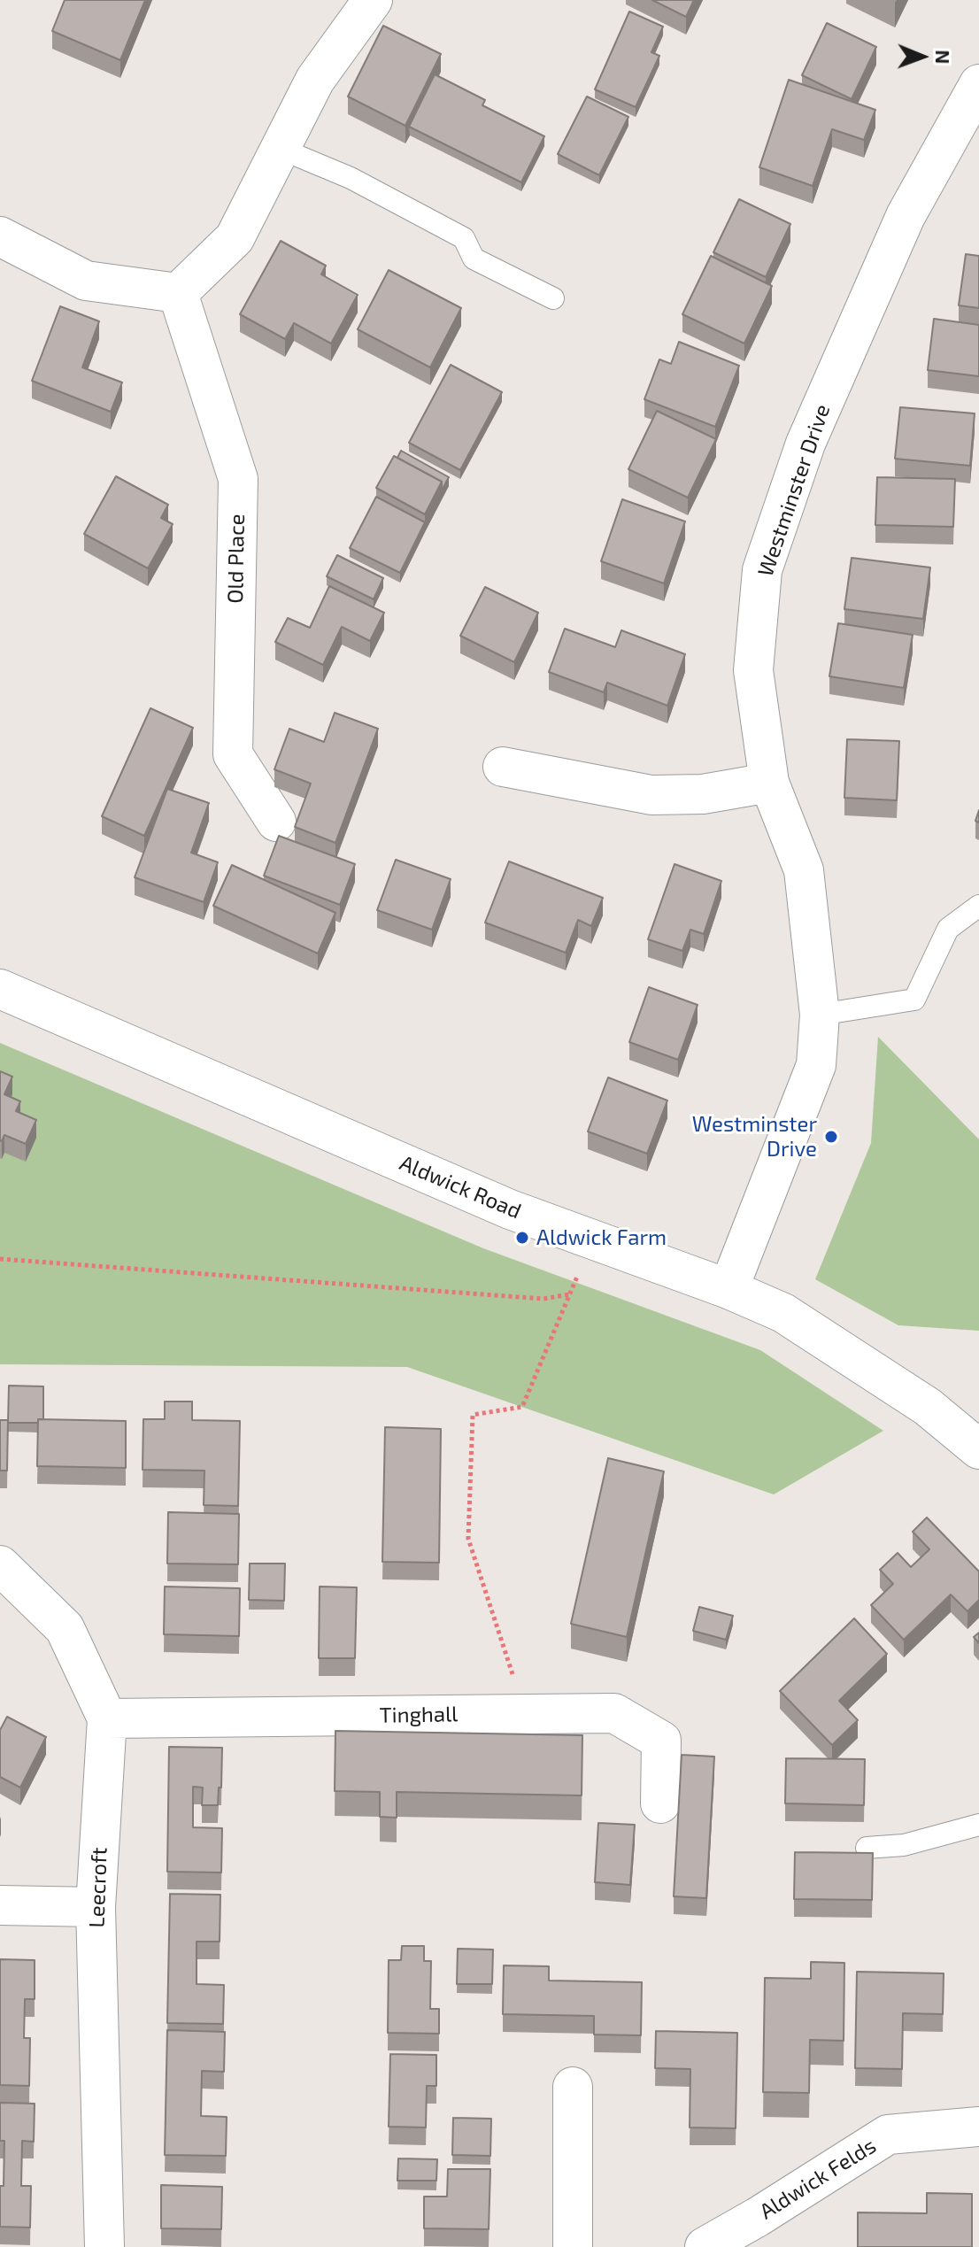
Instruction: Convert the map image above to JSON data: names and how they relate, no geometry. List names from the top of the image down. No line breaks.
{"streets":{"street":["Westminster Drive","Old Place","Aldwick Road","Tinghall","Leecroft","Aldwick Felds"]},"crossings":[["Westminster Drive","Aldwick Road"],["Tinghall","Leecroft"]],"places":["Westminster Drive","Aldwick Farm"],"north":"right"}
